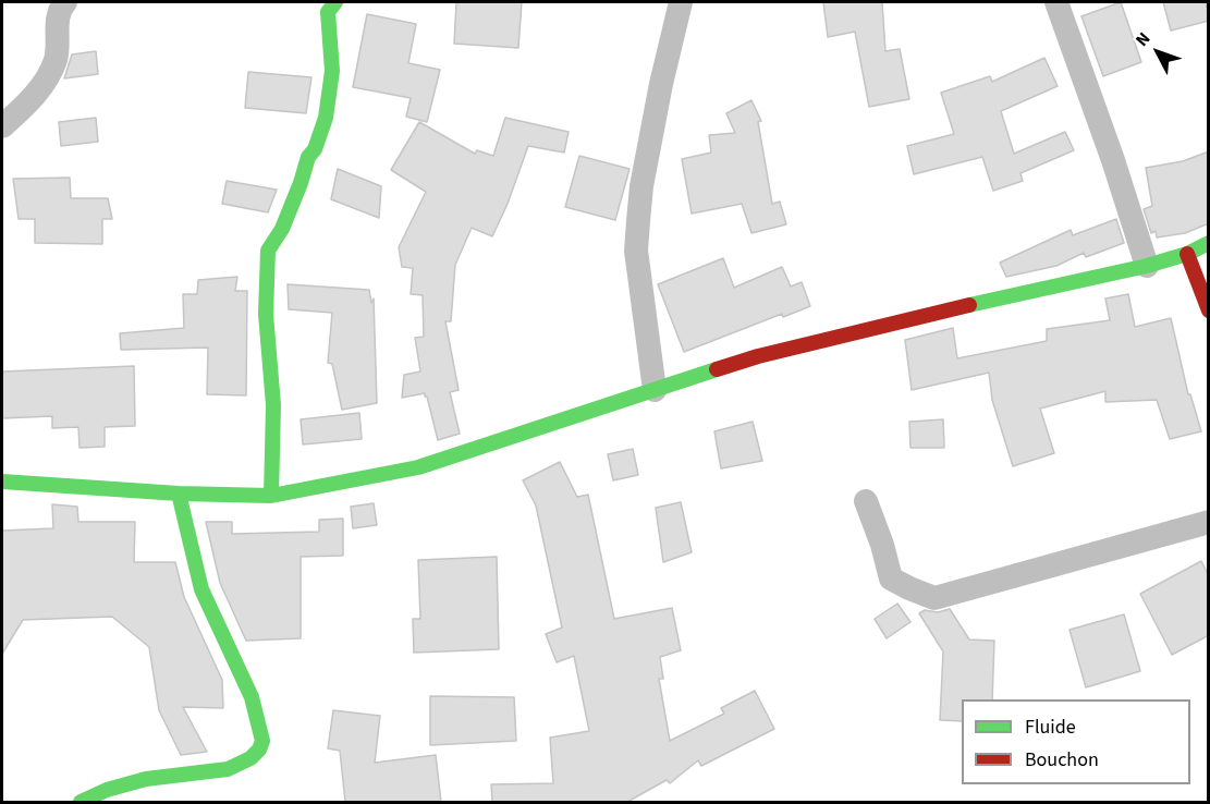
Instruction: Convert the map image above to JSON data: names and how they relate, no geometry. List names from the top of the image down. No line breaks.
{"legend":["Fluide","Bouchon"],"north":"top left"}
